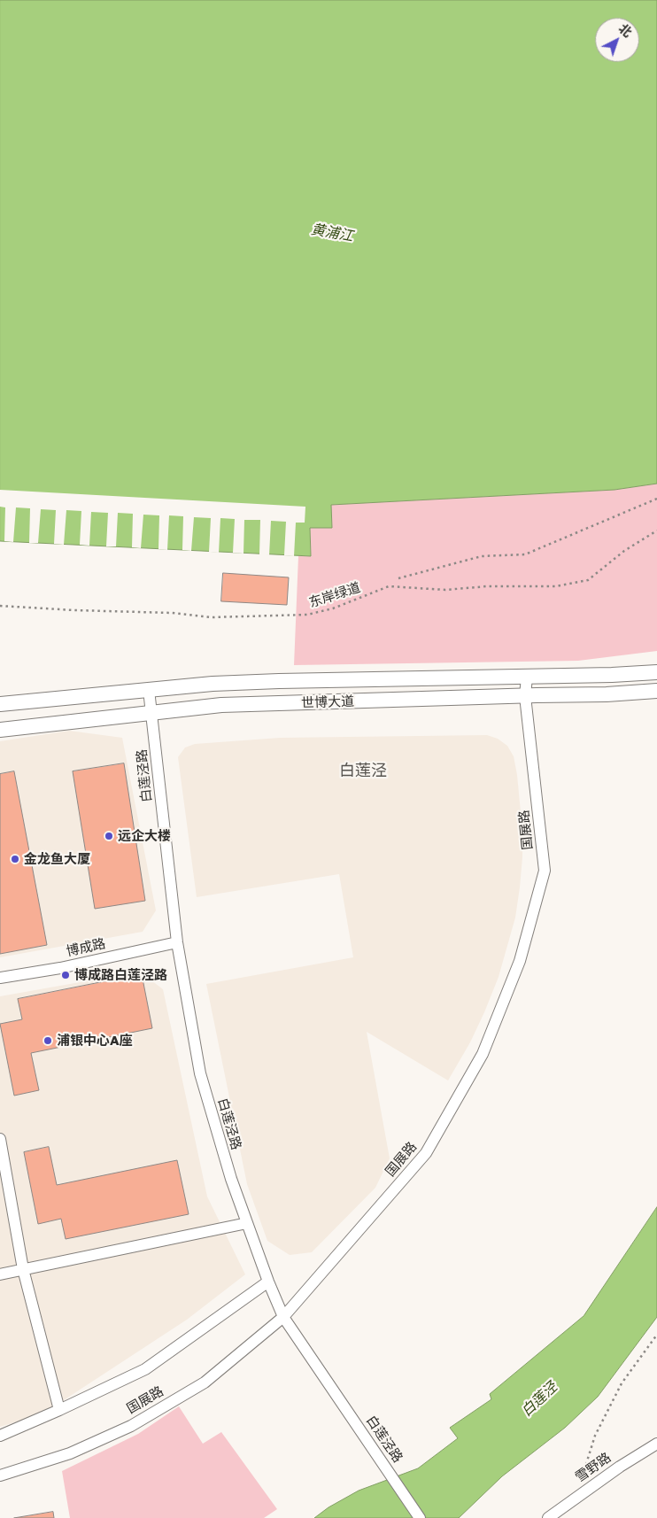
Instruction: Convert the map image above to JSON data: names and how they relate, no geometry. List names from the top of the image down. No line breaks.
{"streets":{"main road":["世博大道"],"street":["白莲泾路","国展路","博成路","雪野路"],"path":["东岸绿道"]},"crossings":[["世博大道","白莲泾路"],["世博大道","国展路"],["白莲泾路","国展路"],["白莲泾路","博成路"]],"districts":["白莲泾"],"water":["黄浦江","白莲泾"],"places":["远企大楼","金龙鱼大厦","博成路白莲泾路","浦银中心A座"],"north":"top right"}
